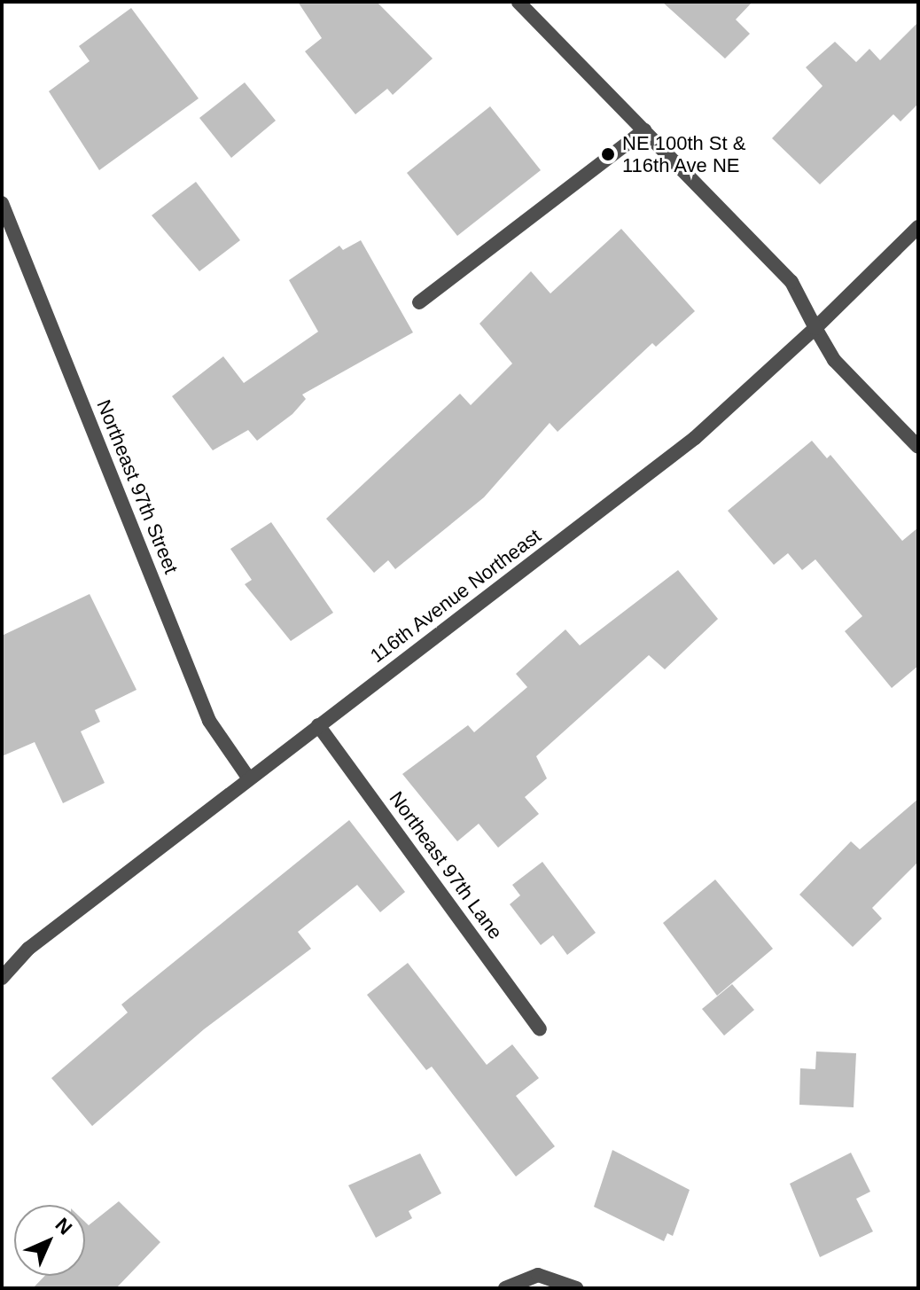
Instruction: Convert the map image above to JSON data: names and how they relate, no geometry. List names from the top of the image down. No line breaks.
{"streets":{"street":["Northeast 97th Street","116th Avenue Northeast","Northeast 97th Lane"]},"crossings":[["Northeast 97th Street","116th Avenue Northeast"],["116th Avenue Northeast","Northeast 97th Lane"]],"places":["NE 100th St & 116th Ave NE"],"north":"top right"}
